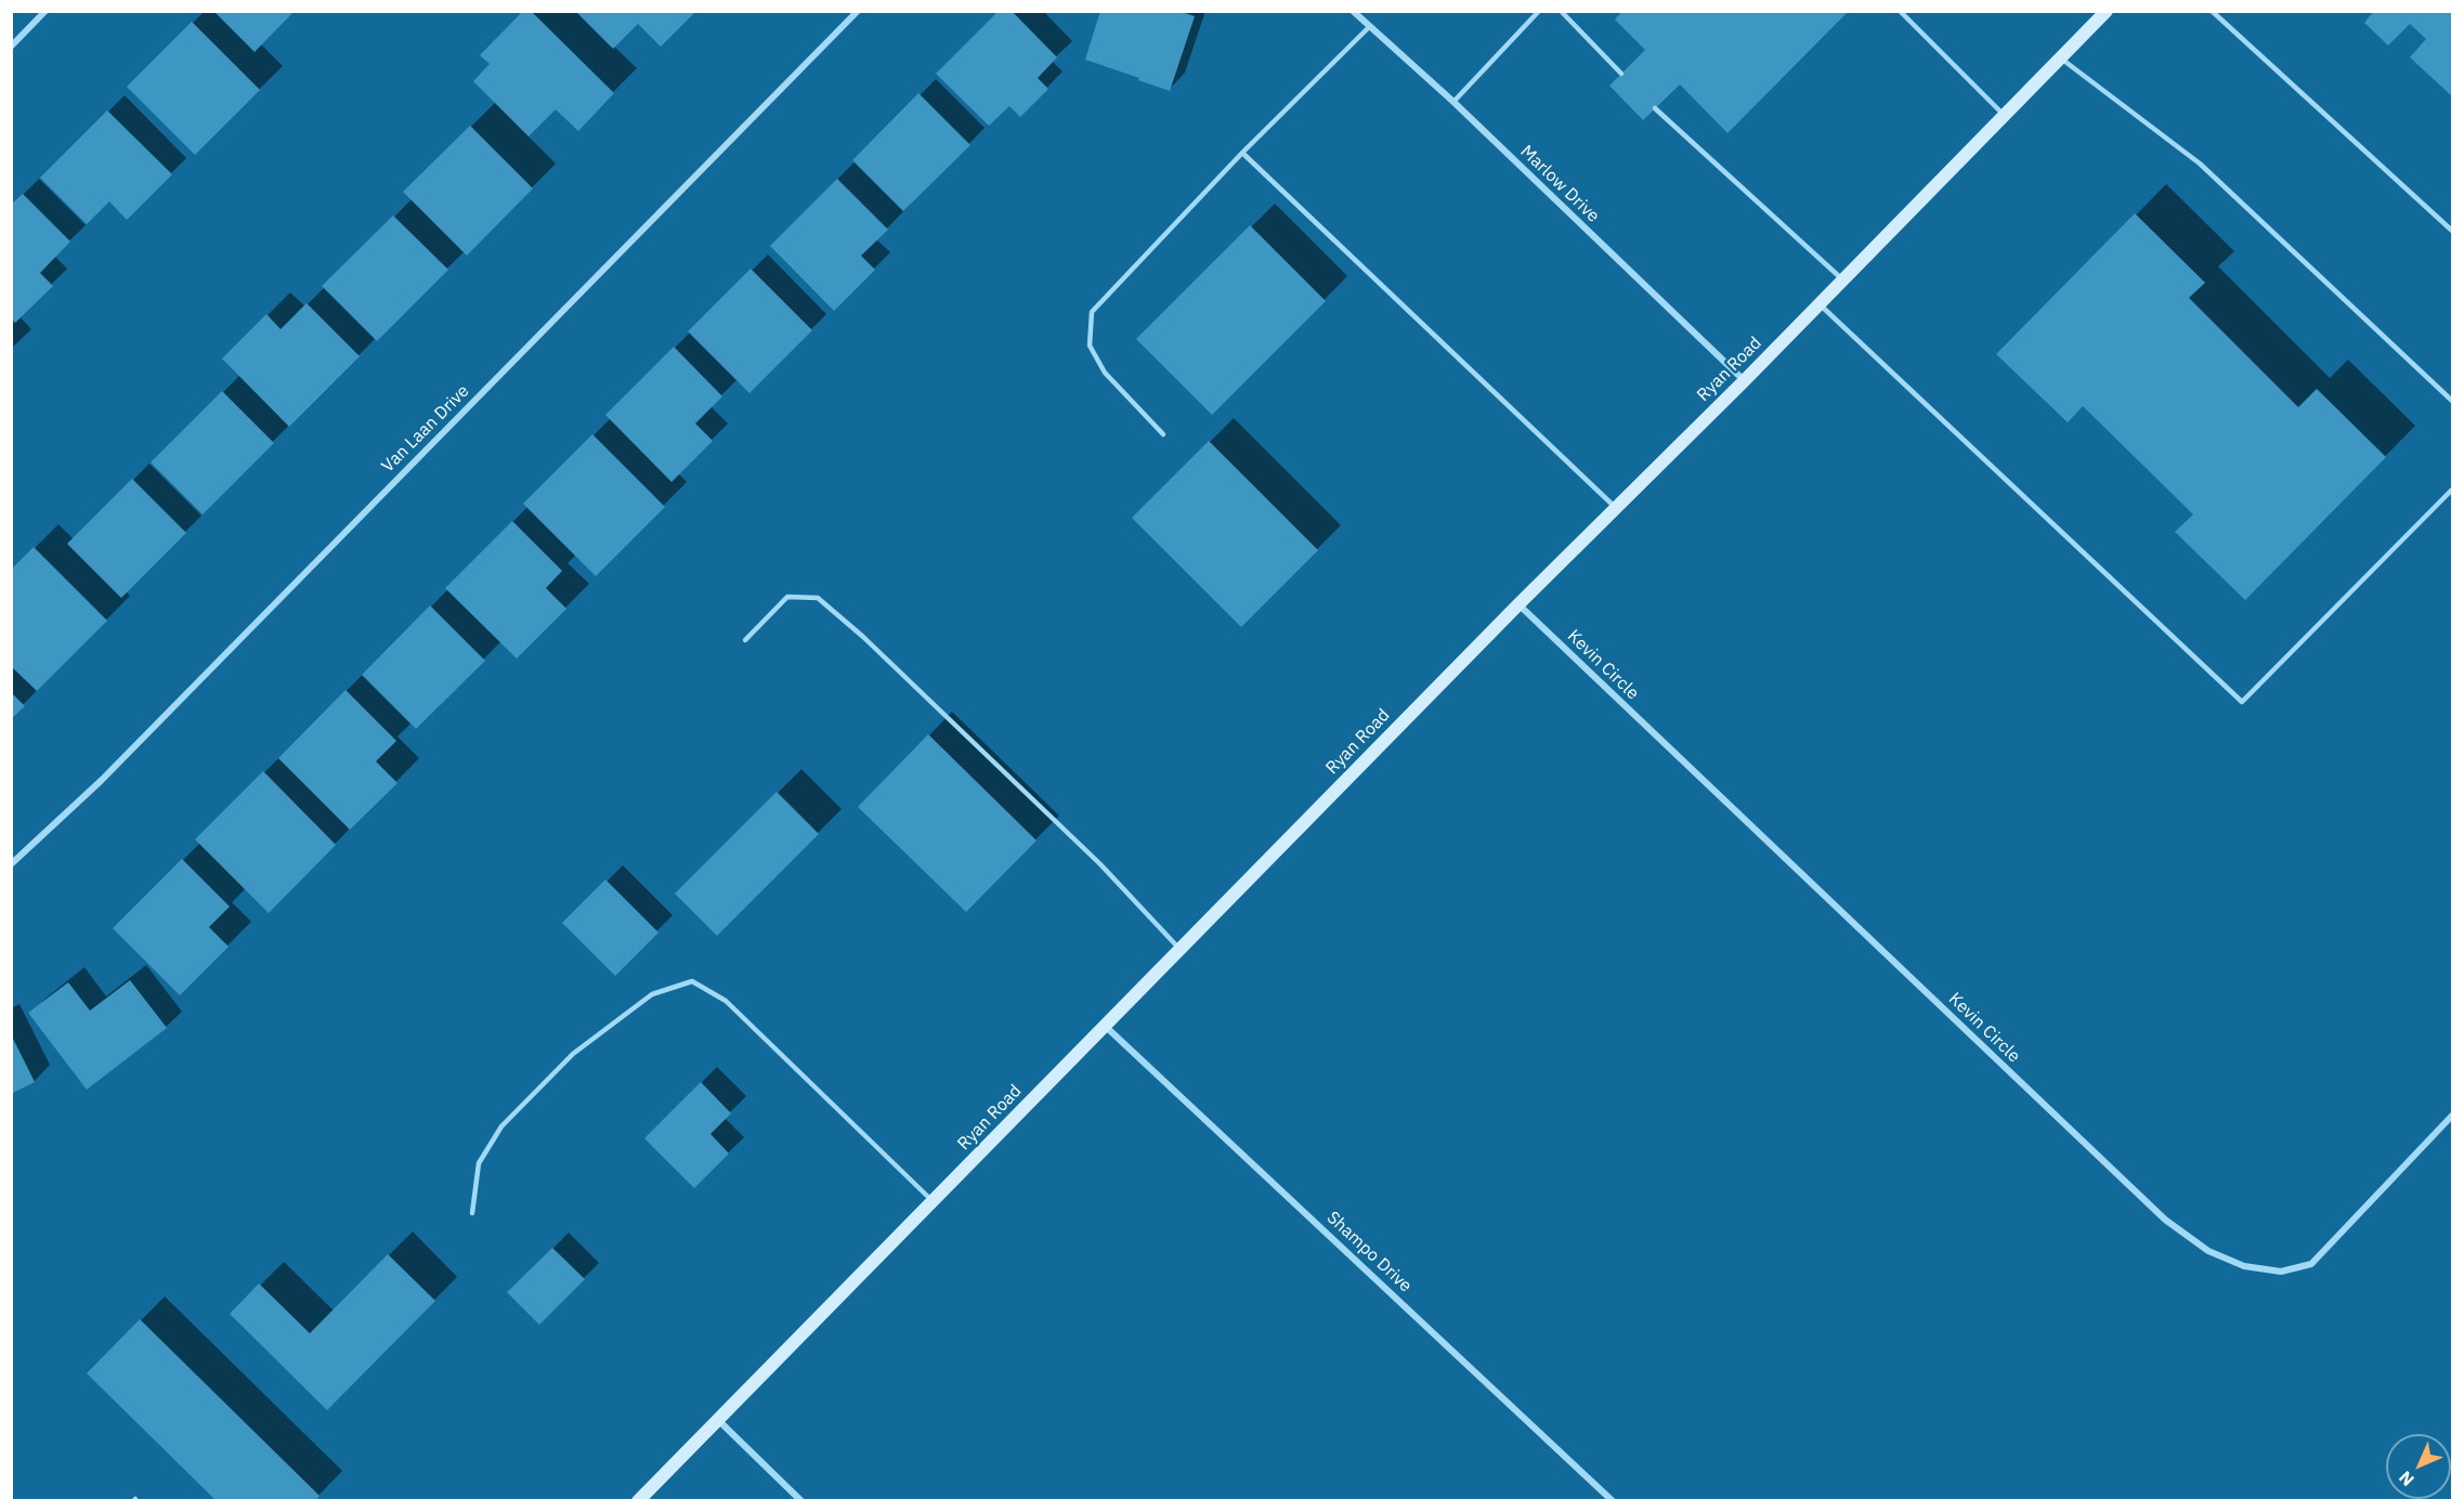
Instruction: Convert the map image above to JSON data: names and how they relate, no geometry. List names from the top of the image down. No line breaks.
{"streets":{"main road":["Ryan Road"],"street":["Marlow Drive","Van Laan Drive","Kevin Circle","Shampo Drive"]},"crossings":[["Marlow Drive","Ryan Road"],["Ryan Road","Kevin Circle"],["Ryan Road","Shampo Drive"]],"north":"bottom left"}
